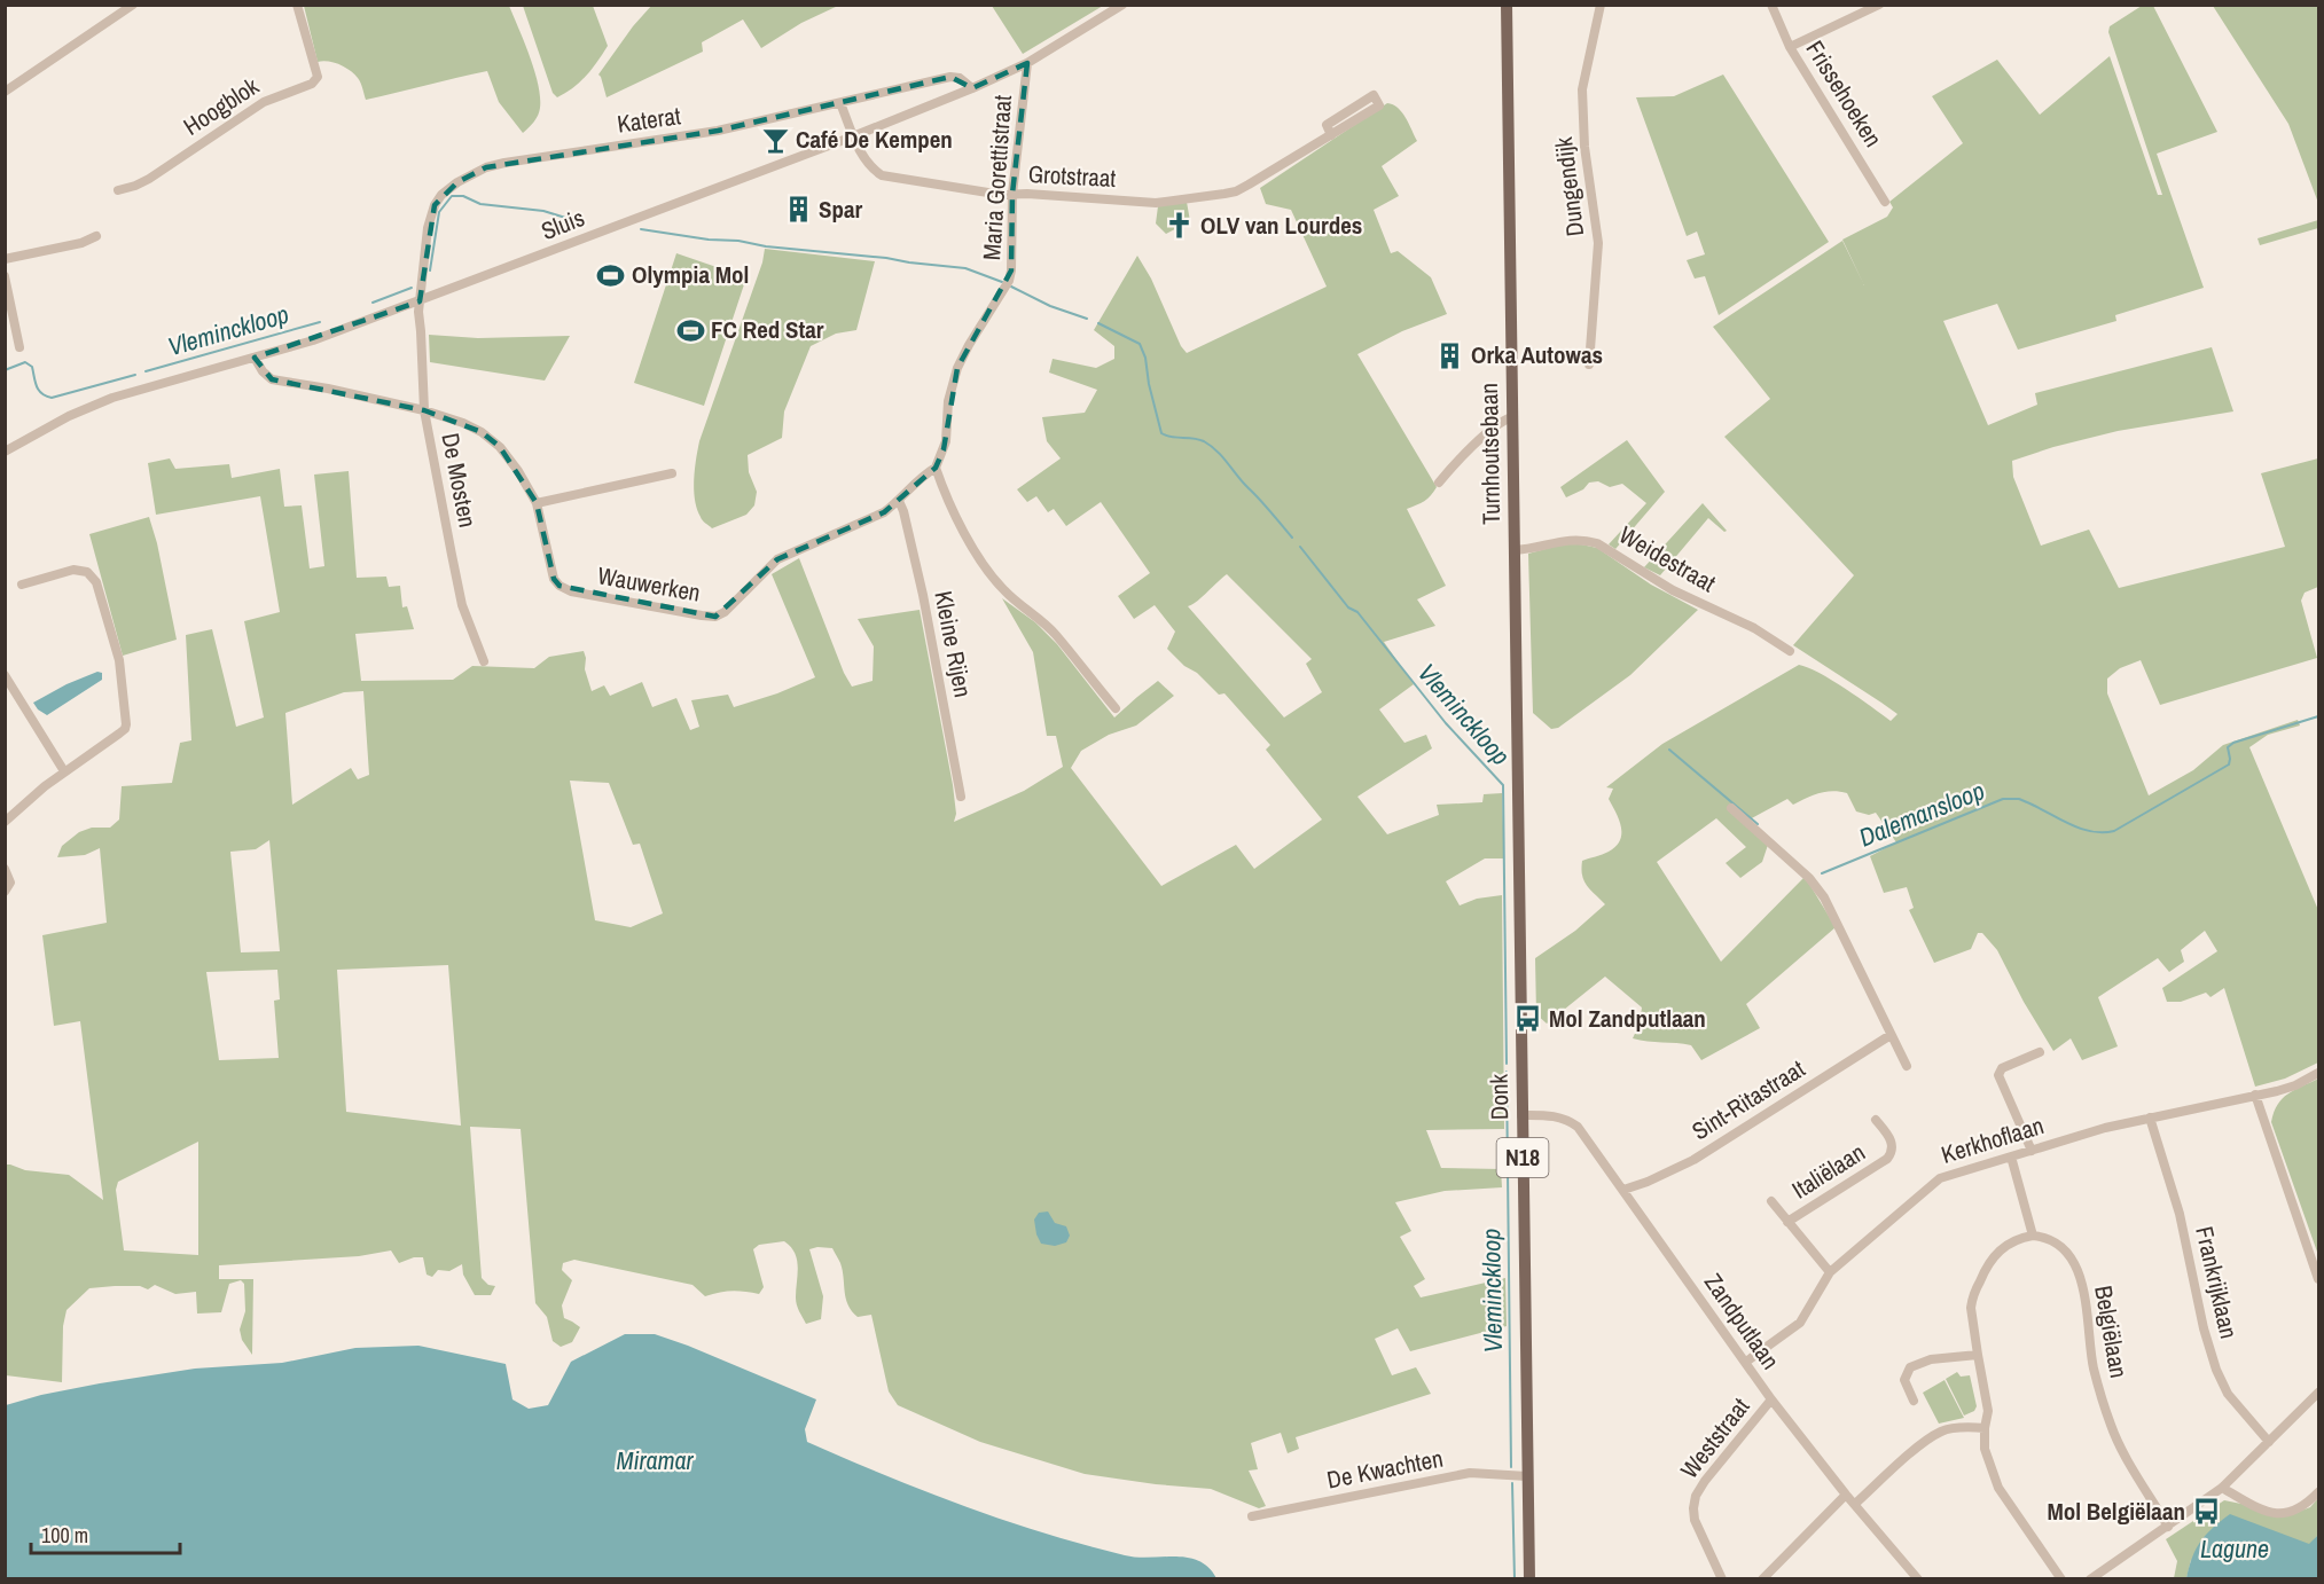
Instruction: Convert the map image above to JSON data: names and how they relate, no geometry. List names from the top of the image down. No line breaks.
{"streets":{"main road":["Turnhoutsebaan","Donk","N18"],"street":["Frissehoeken","Hoogblok","Katerat","Grotstraat","Maria Gorettistraat","Dungendijk","Sluis","De Mosten","Weidestraat","Wauwerken","Kleine Rijen","Sint-Ritastraat","Kerkhoflaan","Italiëlaan","Frankrijklaan","Zandputlaan","Belgiëlaan","Weststraat","De Kwachten"]},"crossings":[["Katerat","Grotstraat"],["Katerat","Sluis"],["Katerat","De Mosten"],["Grotstraat","Maria Gorettistraat"],["Grotstraat","Sluis"],["Maria Gorettistraat","Sluis"],["Maria Gorettistraat","Wauwerken"],["Sluis","De Mosten"],["Sluis","Wauwerken"],["Turnhoutsebaan","Weidestraat"],["Turnhoutsebaan","Donk"],["De Mosten","Wauwerken"],["Wauwerken","Kleine Rijen"],["Donk","Zandputlaan"],["Donk","De Kwachten"],["Sint-Ritastraat","Zandputlaan"],["Kerkhoflaan","Italiëlaan"],["Kerkhoflaan","Frankrijklaan"],["Kerkhoflaan","Zandputlaan"],["Zandputlaan","Weststraat"]],"water":["Vleminckloop","Dalemansloop","Miramar","Lagune"],"places":{"bar":["Café De Kempen"],"building":["Spar","Orka Autowas"],"church":["OLV van Lourdes"],"sports":["Olympia Mol","FC Red Star"],"bus stop":["Mol Zandputlaan","Mol Belgiëlaan"]},"scale_bar":"100 m"}
